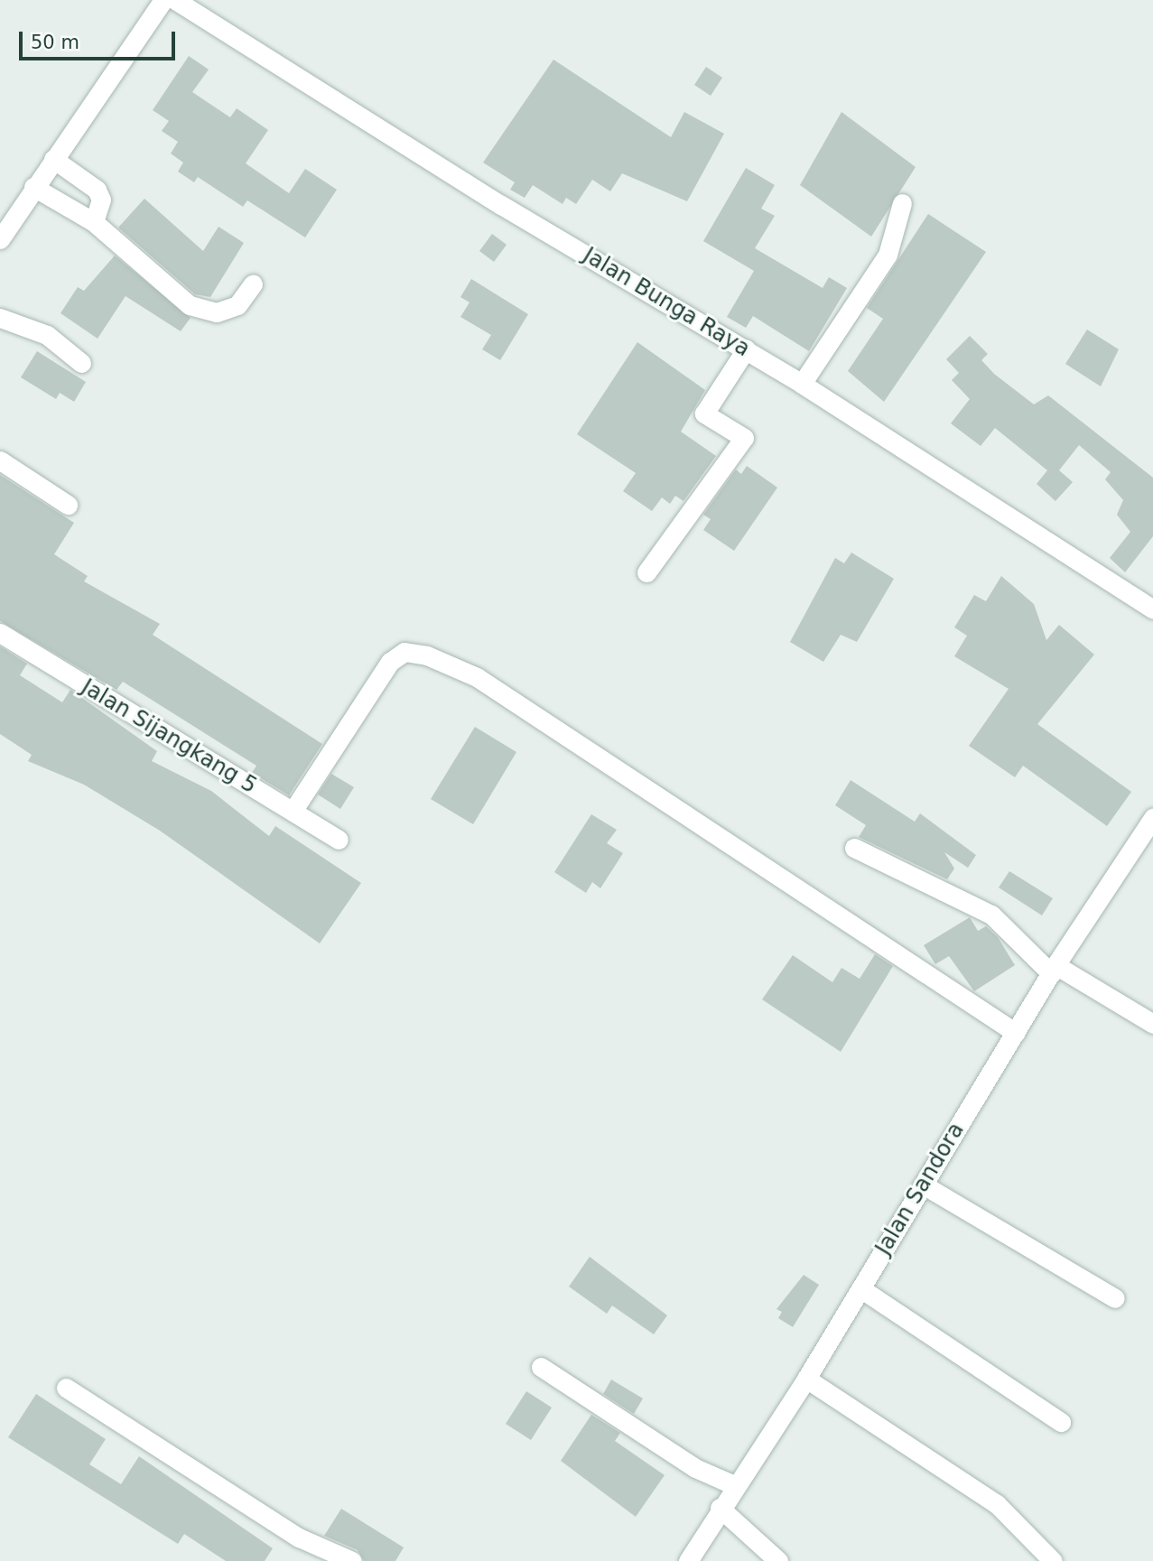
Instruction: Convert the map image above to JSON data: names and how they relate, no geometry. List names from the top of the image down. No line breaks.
{"streets":{"street":["Jalan Bunga Raya","Jalan Sijangkang 5","Jalan Sandora"]},"scale_bar":"50 m"}
